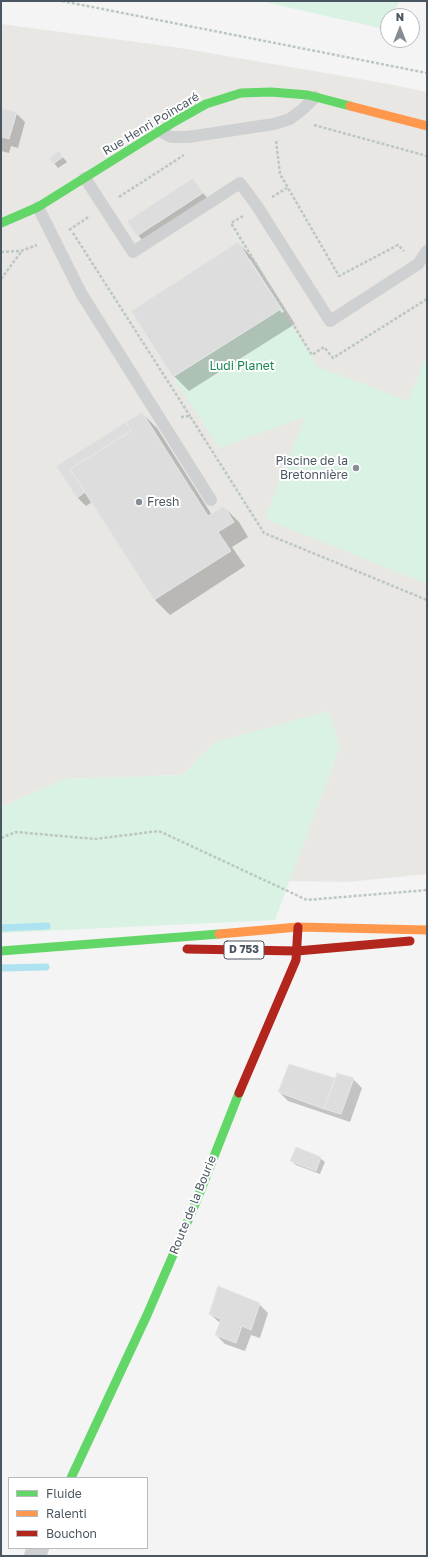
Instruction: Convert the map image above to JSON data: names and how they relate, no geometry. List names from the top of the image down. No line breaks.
{"streets":{"street":["Rue Henri Poincaré","D 753","Route de la Bourie"]},"crossings":[["D 753","Route de la Bourie"]],"parks":["Ludi Planet"],"places":["Piscine de la Bretonnière","Fresh"],"legend":["Fluide","Ralenti","Bouchon"],"north":"top"}
